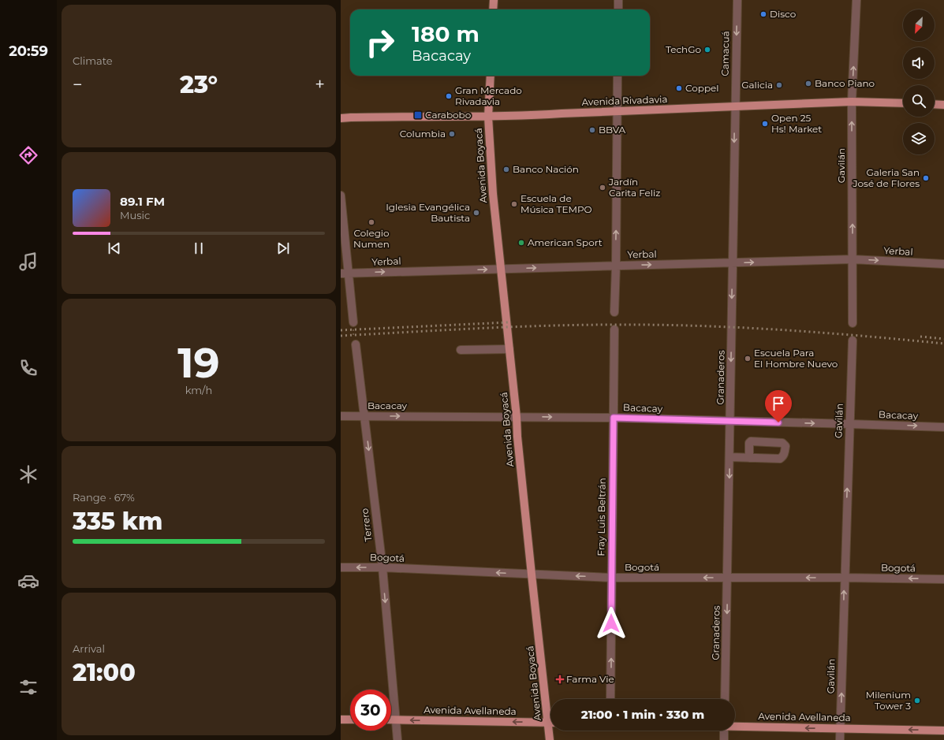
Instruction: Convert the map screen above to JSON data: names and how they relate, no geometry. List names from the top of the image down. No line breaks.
{"streets":{"main road":["Avenida Rivadavia","Avenida Boyacá","Avenida Avellaneda"],"street":["Camacuá","Gavilán","Yerbal","Granaderos","Bacacay","Fray Luis Beltrán","Terrero","Bogotá"]},"crossings":[["Camacuá","Avenida Rivadavia"],["Camacuá","Granaderos"],["Avenida Rivadavia","Avenida Boyacá"],["Avenida Rivadavia","Gavilán"],["Avenida Rivadavia","Granaderos"],["Avenida Boyacá","Yerbal"],["Avenida Boyacá","Bacacay"],["Avenida Boyacá","Bogotá"],["Gavilán","Yerbal"],["Gavilán","Bacacay"],["Gavilán","Bogotá"],["Gavilán","Avenida Avellaneda"],["Yerbal","Granaderos"],["Granaderos","Bacacay"],["Granaderos","Bogotá"],["Bacacay","Fray Luis Beltrán"],["Bacacay","Terrero"],["Fray Luis Beltrán","Bogotá"],["Terrero","Bogotá"],["Terrero","Avenida Avellaneda"]],"one_way":["Camacuá","Gavilán","Yerbal","Granaderos","Bacacay","Terrero","Bogotá","Avenida Avellaneda"],"places":{"other":["Disco","TechGo","Banco Piano","Galicia","Coppel","Gran Mercado Rivadavia","Open 25 Hs! Market","BBVA","Columbia","Banco Nación","Galeria San José de Flores","Jardín Carita Feliz","Escuela de Música TEMPO","Iglesia Evangélica Bautista","Colegio Numen","American Sport","Escuela Para El Hombre Nuevo","Milenium Tower 3"],"transit":["Carabobo"],"health":["Farma Vie"]},"north":"bottom left","page":{"tabs":"20:59","tile":["Climate",["19","km/h"],["Range · 67%","335 km"],["Arrival","21:00"]],"turn":["180 m","Bacacay"],"heat":["−","23°","+"],"song":["89.1 FM","Music"],"limit":"30","trip":"21:00 · 1 min · 330 m"}}
